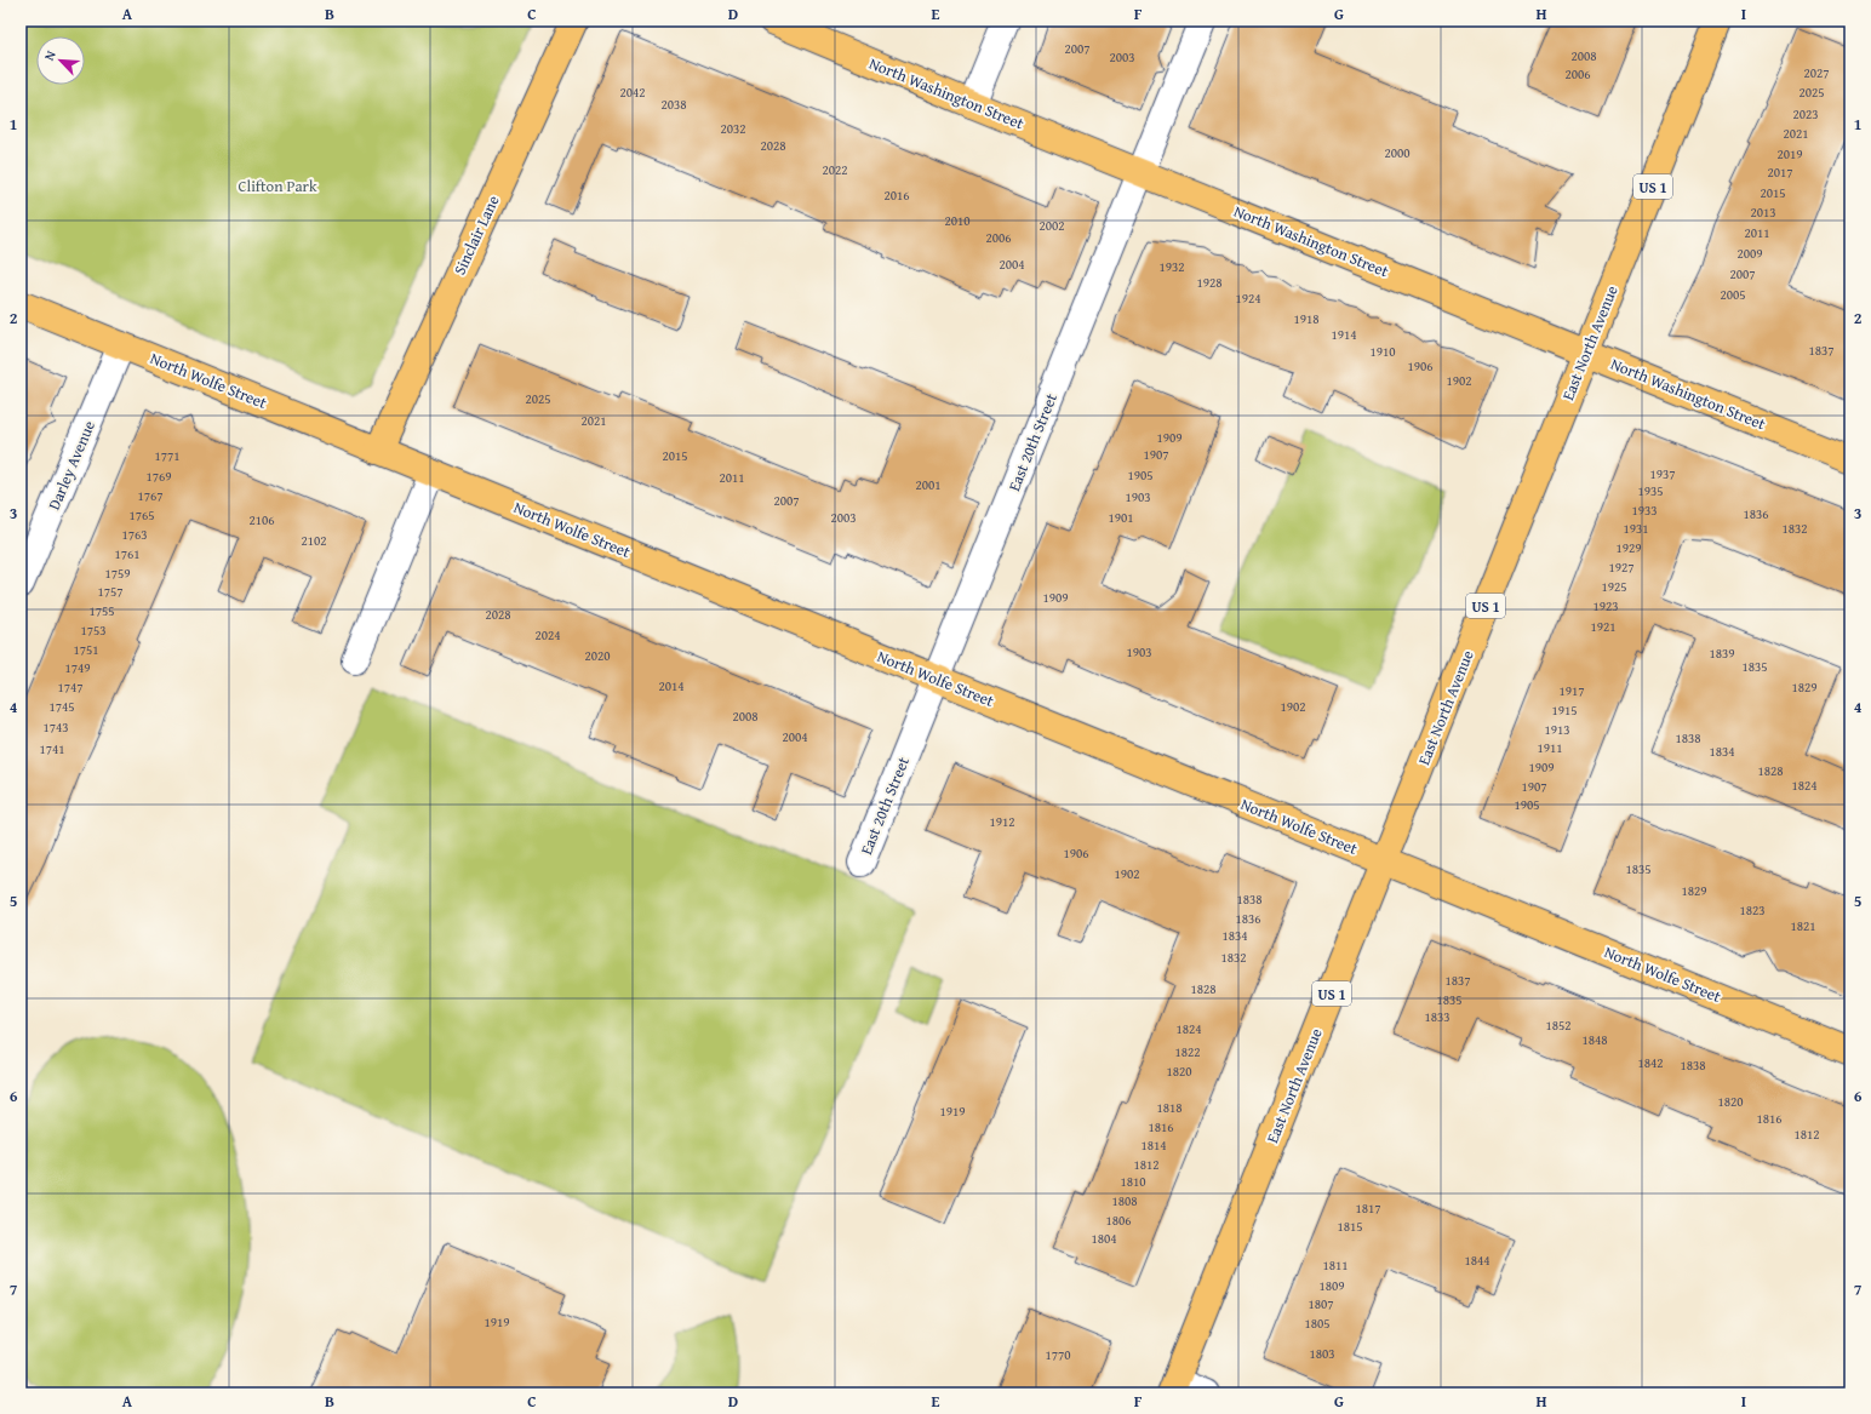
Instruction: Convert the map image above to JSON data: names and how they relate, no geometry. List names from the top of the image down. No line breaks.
{"streets":{"main road":["North Washington Street","US 1","Sinclair Lane","East North Avenue","North Wolfe Street"],"street":["East 20th Street","Darley Avenue"]},"crossings":[["North Washington Street","East North Avenue"],["North Washington Street","East 20th Street"],["Sinclair Lane","North Wolfe Street"],["East North Avenue","North Wolfe Street"],["North Wolfe Street","East 20th Street"],["North Wolfe Street","Darley Avenue"]],"parks":["Clifton Park"],"house_numbers":["2007","2008","2003","2027","2006","2042","2025","2038","2023","2032","2021","2028","2000","2019","2022","2017","2015","2016","2013","2010","2002","2011","2006","2009","2004","1932","2007","1928","2005","1924","1918","1914","1837","1910","1906","1902","2025","2021","1909","1907","1771","2015","1937","1905","1769","2011","2001","1935","1767","1903","2007","1933","1836","1765","2003","1901","2106","1931","1832","1763","2102","1929","1761","1927","1759","1925","1757","1909","1923","1755","2028","1921","1753","2024","1751","1903","1839","2020","1835","1749","2014","1747","1829","1917","1745","1902","1915","2008","1743","1913","2004","1838","1911","1741","1834","1909","1828","1824","1907","1905","1912","1906","1835","1902","1829","1838","1823","1836","1821","1834","1832","1837","1828","1835","1833","1852","1824","1848","1822","1842","1838","1820","1820","1818","1919","1816","1816","1812","1814","1812","1810","1808","1817","1806","1815","1804","1844","1811","1809","1807","1919","1805","1803","1770"],"north":"top left","grid":{"columns":["A","B","C","D","E","F","G","H","I"],"rows":["1","2","3","4","5","6","7"]}}
